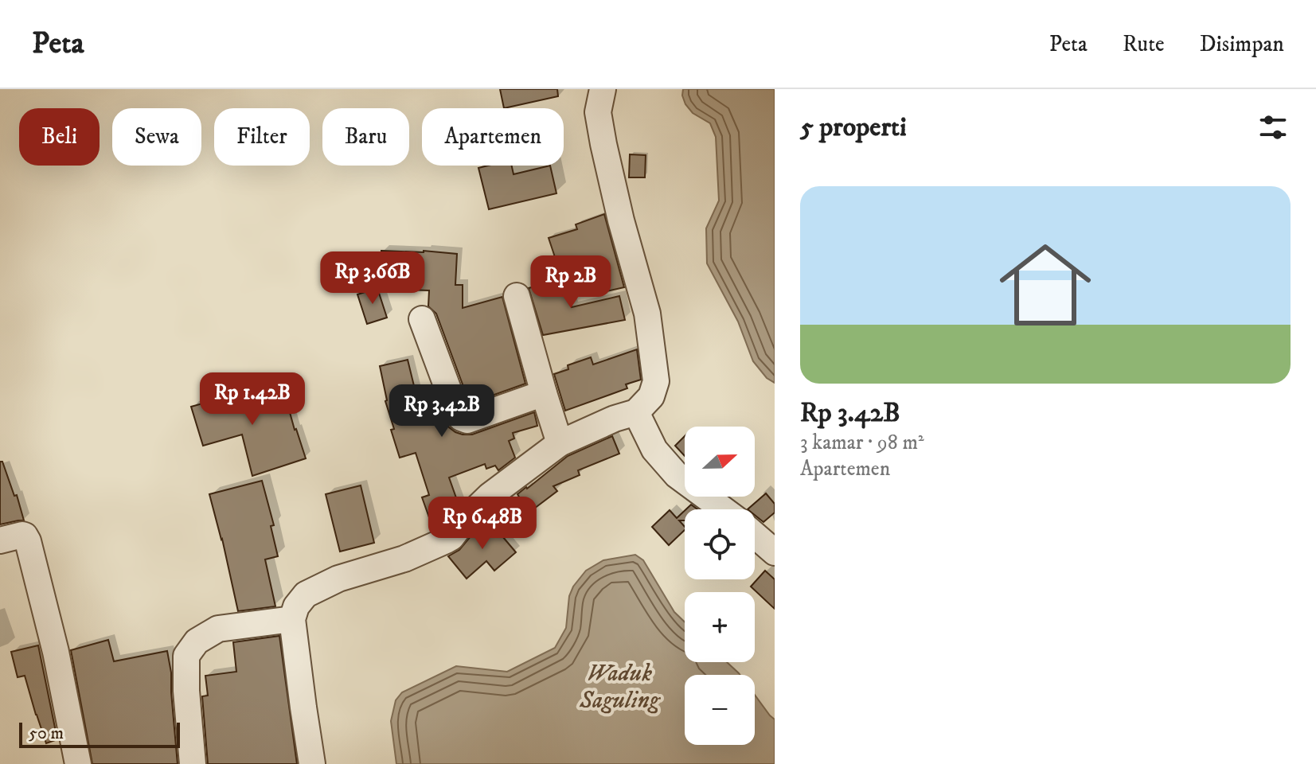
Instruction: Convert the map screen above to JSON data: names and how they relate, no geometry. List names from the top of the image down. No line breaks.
{"water":["Waduk Saguling"],"scale_bar":"50 m","north":"right","page":{"header":"Peta","nav":["Peta","Rute","Disimpan"],"heading":"5 properti","chip":["Beli","Sewa","Filter","Baru","Apartemen"],"list":[{"name":"Rp 3.42B","note":"3 kamar · 98 m² · Apartemen"}],"price":["Rp 3.66B","Rp 2B","Rp 1.42B","Rp 3.42B","Rp 6.48B"],"map_buttons":["+","−"],"scale":"50 m"}}
